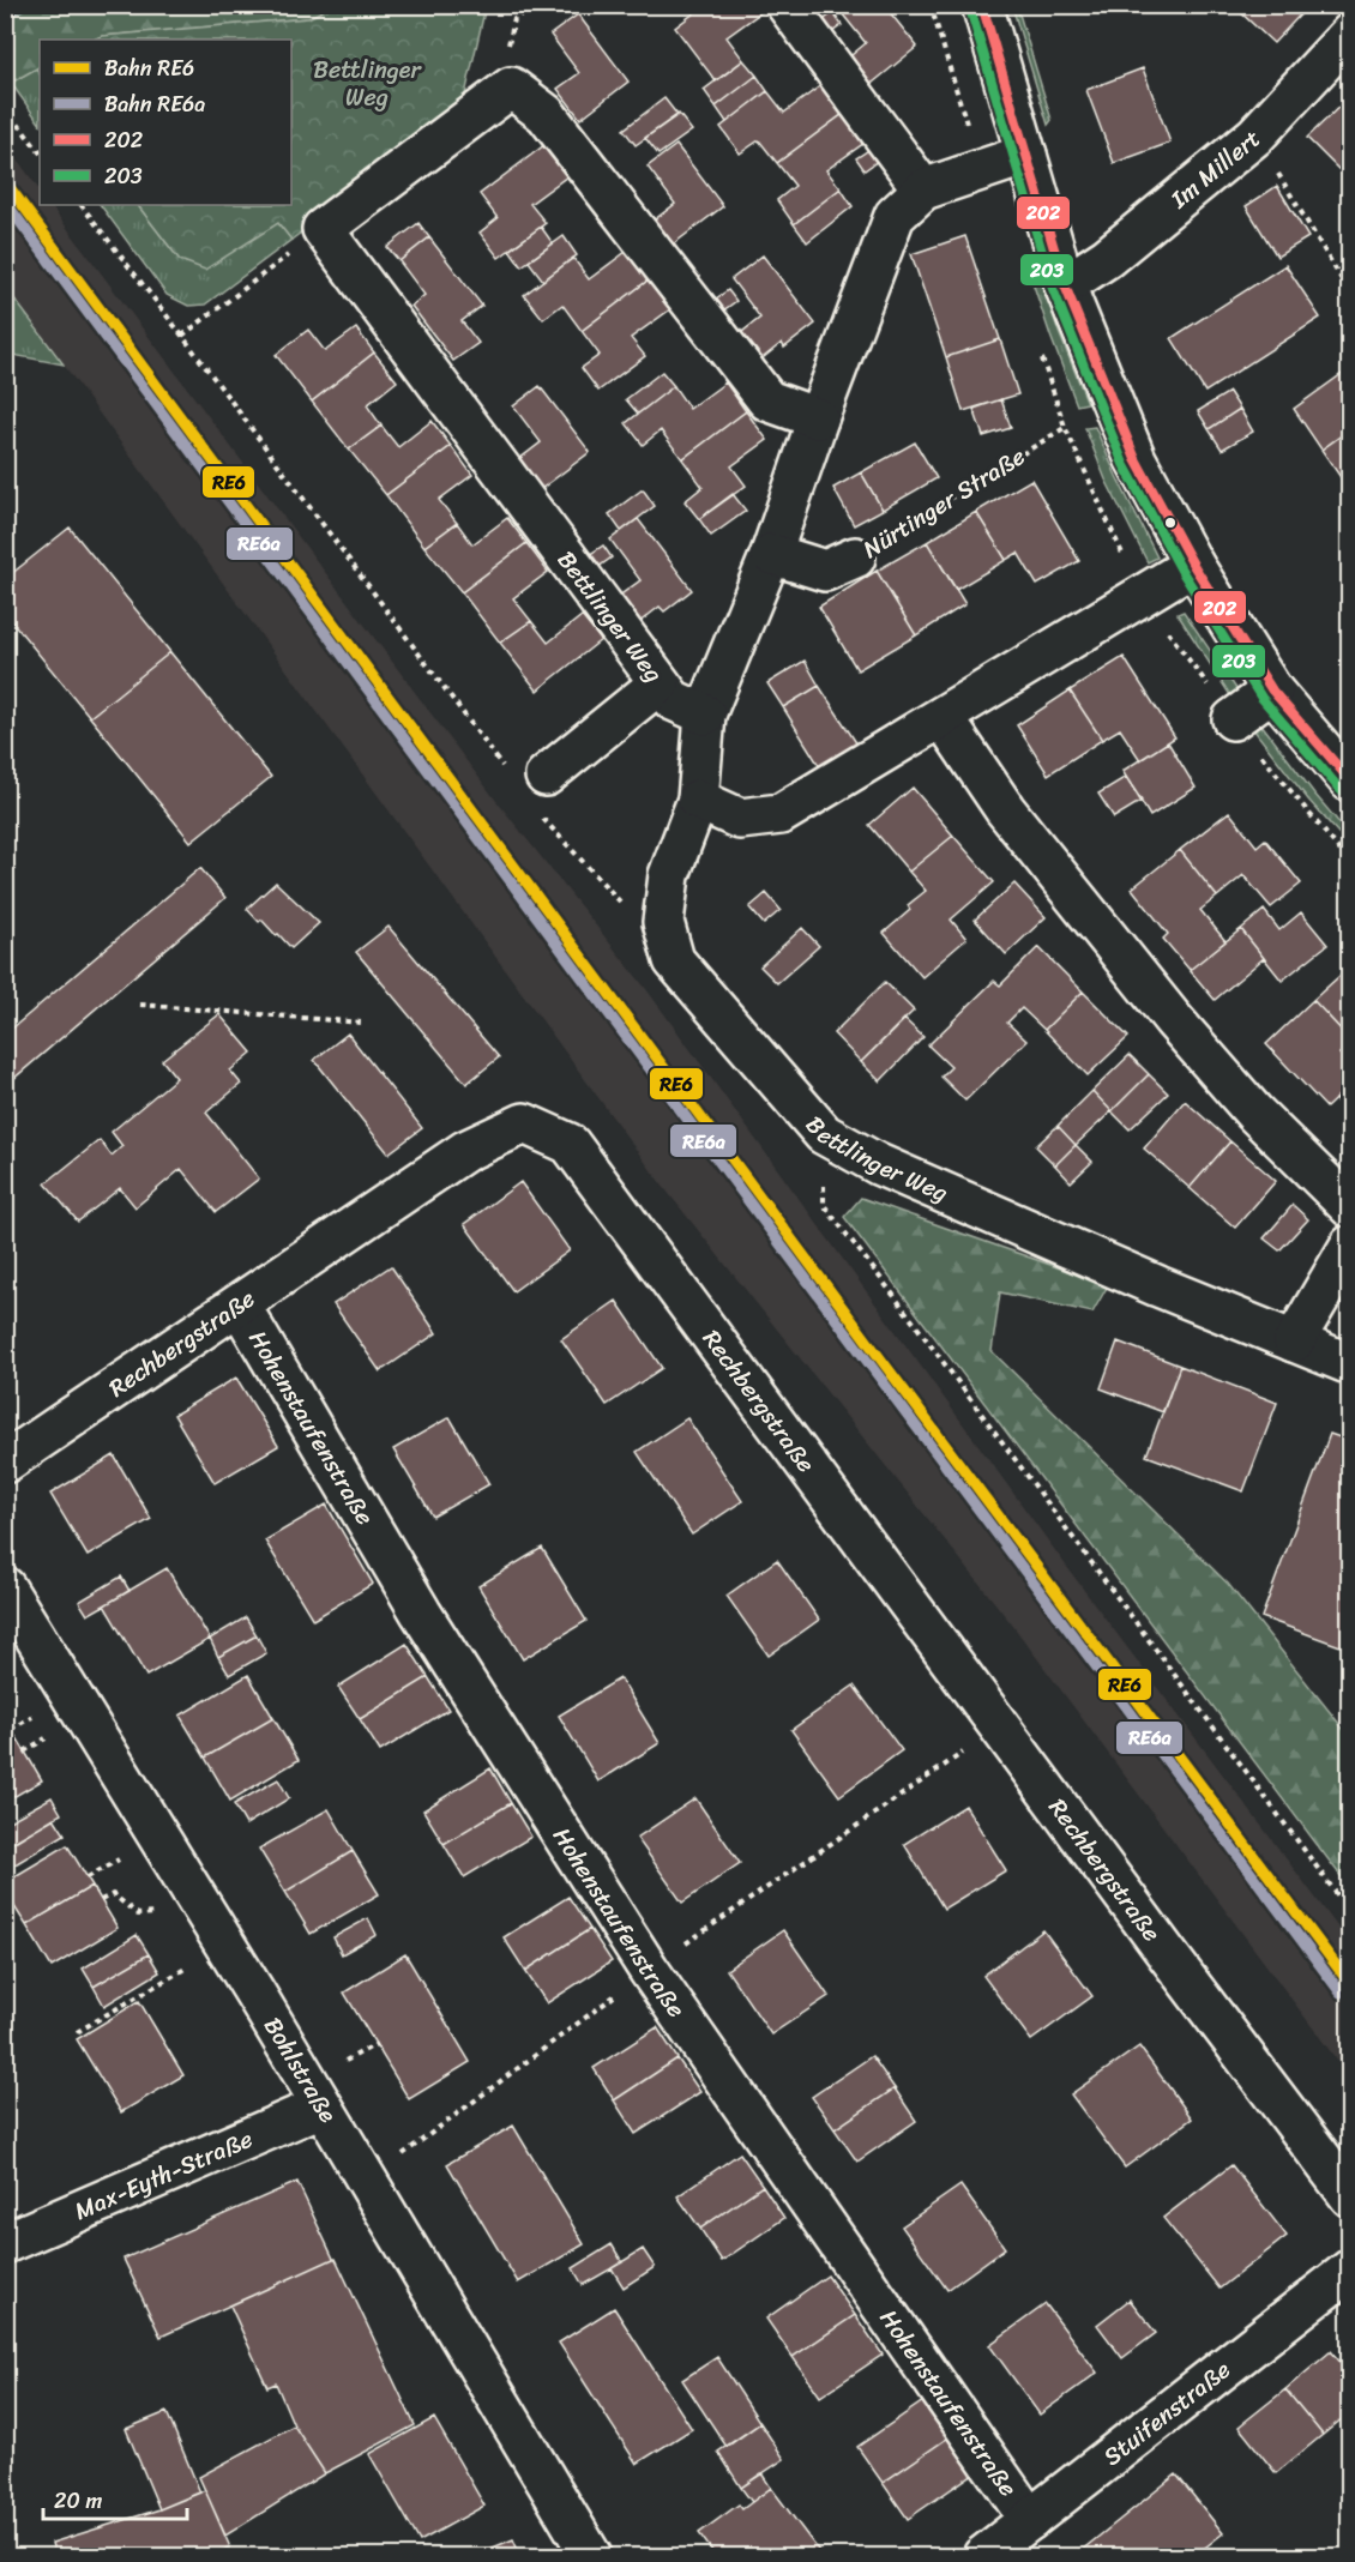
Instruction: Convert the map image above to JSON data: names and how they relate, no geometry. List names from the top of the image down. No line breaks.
{"streets":{"street":["Im Millert","Nürtinger Straße","Bettlinger Weg","Rechbergstraße","Hohenstaufenstraße","Bohlstraße","Max-Eyth-Straße","Stuifenstraße"]},"crossings":[["Nürtinger Straße","Bettlinger Weg"],["Rechbergstraße","Hohenstaufenstraße"],["Hohenstaufenstraße","Stuifenstraße"],["Bohlstraße","Max-Eyth-Straße"]],"parks":["Bettlinger Weg"],"lines":["transit line 202","transit line 203","rail line RE6","rail line RE6a"],"legend":["Bahn RE6","Bahn RE6a","202","203"],"scale_bar":"20 m"}
